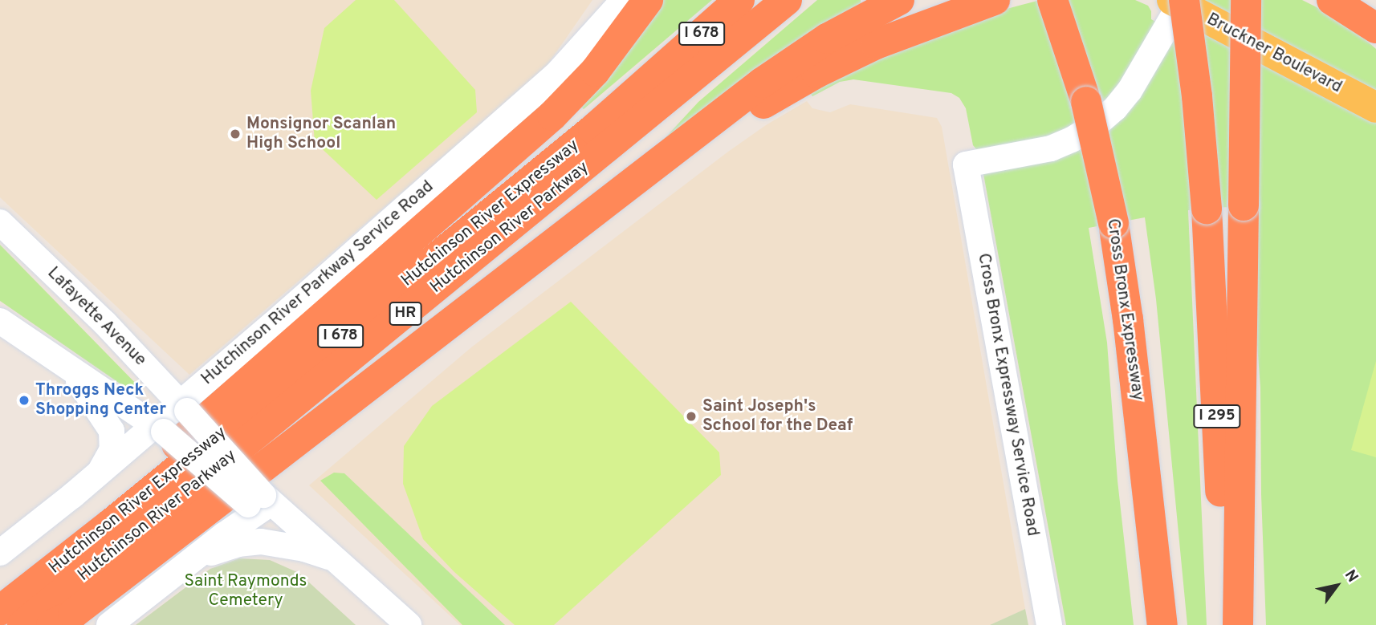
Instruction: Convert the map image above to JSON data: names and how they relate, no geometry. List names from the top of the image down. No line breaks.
{"streets":{"highway":["I 678","Hutchinson River Expressway","Hutchinson River Parkway","Cross Bronx Expressway","HR","I 295"],"main road":["Bruckner Boulevard"],"street":["Hutchinson River Parkway Service Road","Lafayette Avenue","Cross Bronx Expressway Service Road"]},"crossings":[["Bruckner Boulevard","Cross Bronx Expressway Service Road"],["Bruckner Boulevard","I 295"],["Hutchinson River Expressway","Hutchinson River Parkway"],["Hutchinson River Parkway Service Road","Lafayette Avenue"],["Cross Bronx Expressway Service Road","I 295"]],"parks":["Saint Raymonds Cemetery"],"places":["Monsignor Scanlan High School","Throggs Neck Shopping Center","Saint Joseph's School for the Deaf"],"north":"top right"}
